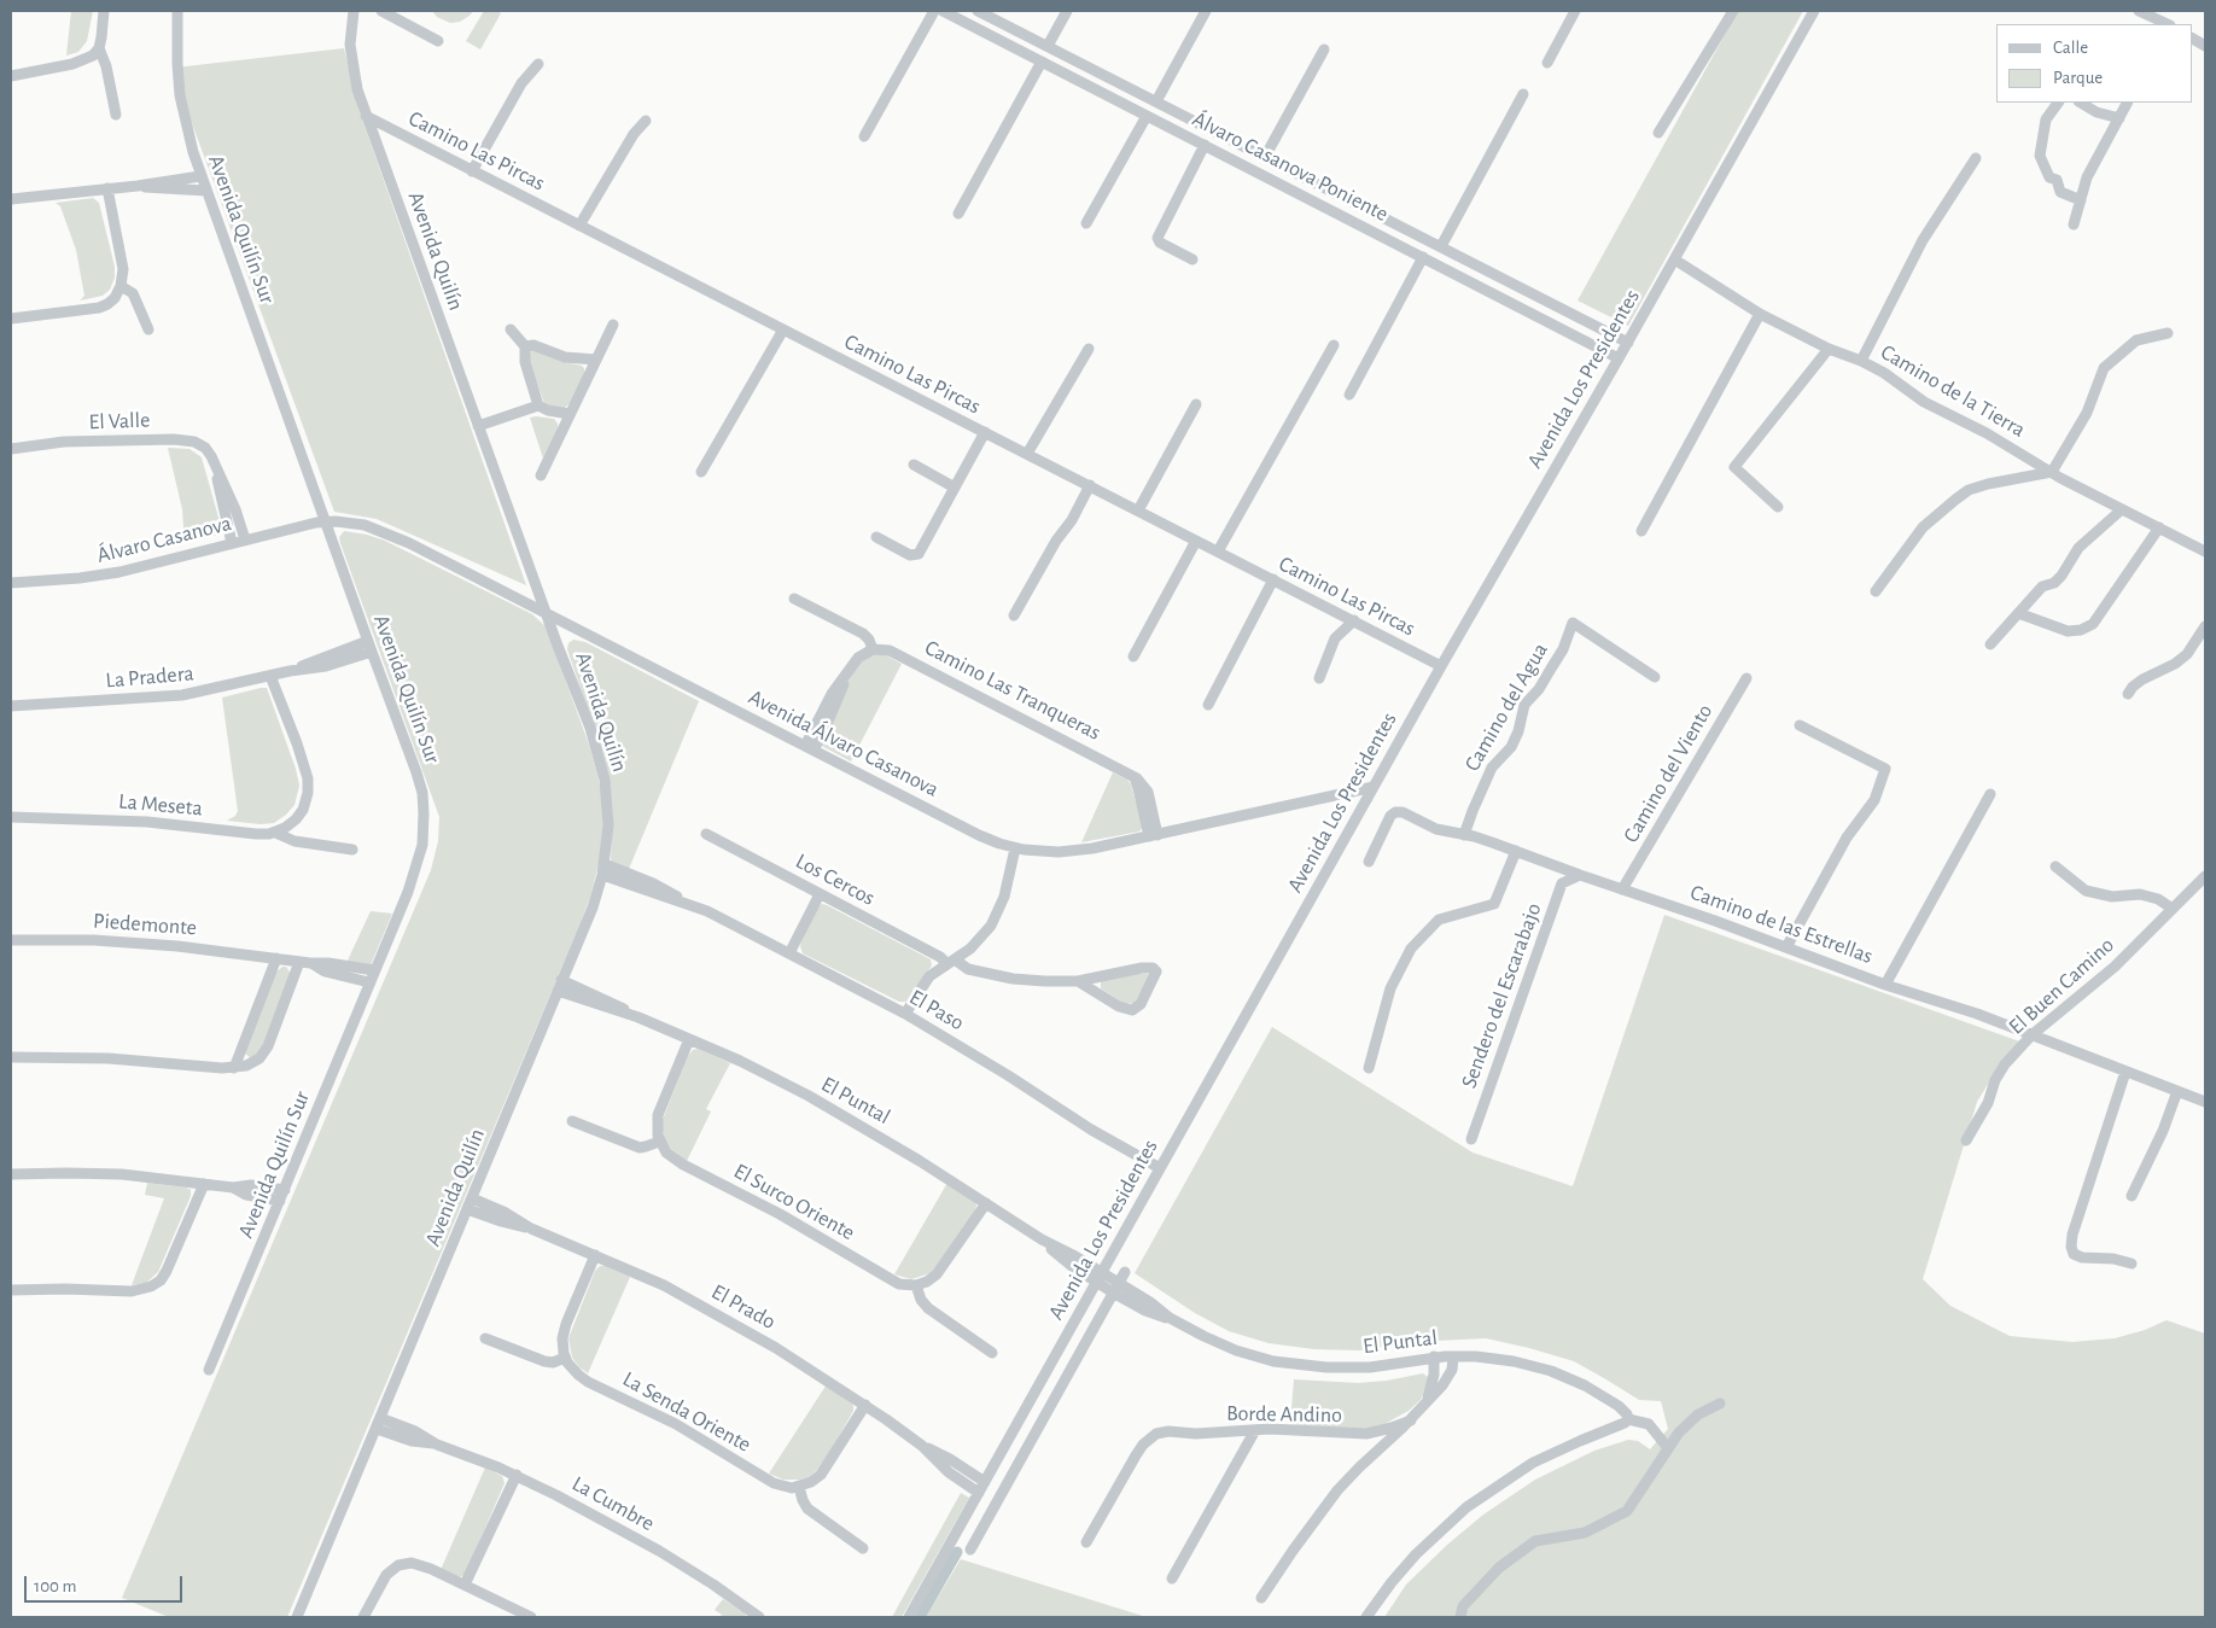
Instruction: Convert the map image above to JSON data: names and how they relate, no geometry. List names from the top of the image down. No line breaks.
{"streets":{"street":["Camino Las Pircas","Álvaro Casanova Poniente","Avenida Quilín Sur","Avenida Quilín","Avenida Los Presidentes","Camino de la Tierra","El Valle","Álvaro Casanova","La Pradera","Camino Las Tranqueras","Camino del Agua","Avenida Álvaro Casanova","Camino del Viento","La Meseta","Los Cercos","Piedemonte","Camino de las Estrellas","El Buen Camino","Sendero del Escarabajo","El Paso","El Puntal","El Surco Oriente","El Prado","La Senda Oriente","Borde Andino","La Cumbre"]},"crossings":[["Camino Las Pircas","Avenida Quilín"],["Camino Las Pircas","Avenida Los Presidentes"],["Álvaro Casanova Poniente","Avenida Los Presidentes"],["Avenida Quilín Sur","Álvaro Casanova"],["Avenida Quilín Sur","La Pradera"],["Avenida Quilín Sur","Avenida Álvaro Casanova"],["Avenida Quilín Sur","Piedemonte"],["Avenida Quilín","Avenida Álvaro Casanova"],["Avenida Quilín","El Paso"],["Avenida Quilín","El Puntal"],["Avenida Quilín","El Prado"],["Avenida Quilín","La Cumbre"],["Avenida Los Presidentes","Avenida Álvaro Casanova"],["Avenida Los Presidentes","El Paso"],["Avenida Los Presidentes","El Puntal"],["Avenida Los Presidentes","El Prado"],["El Valle","Álvaro Casanova"],["Álvaro Casanova","Avenida Álvaro Casanova"],["Camino Las Tranqueras","Avenida Álvaro Casanova"],["Camino del Agua","Camino de las Estrellas"],["Camino del Viento","Camino de las Estrellas"],["Camino de las Estrellas","El Buen Camino"],["Camino de las Estrellas","Sendero del Escarabajo"]],"legend":["Calle","Parque"],"scale_bar":"100 m"}
